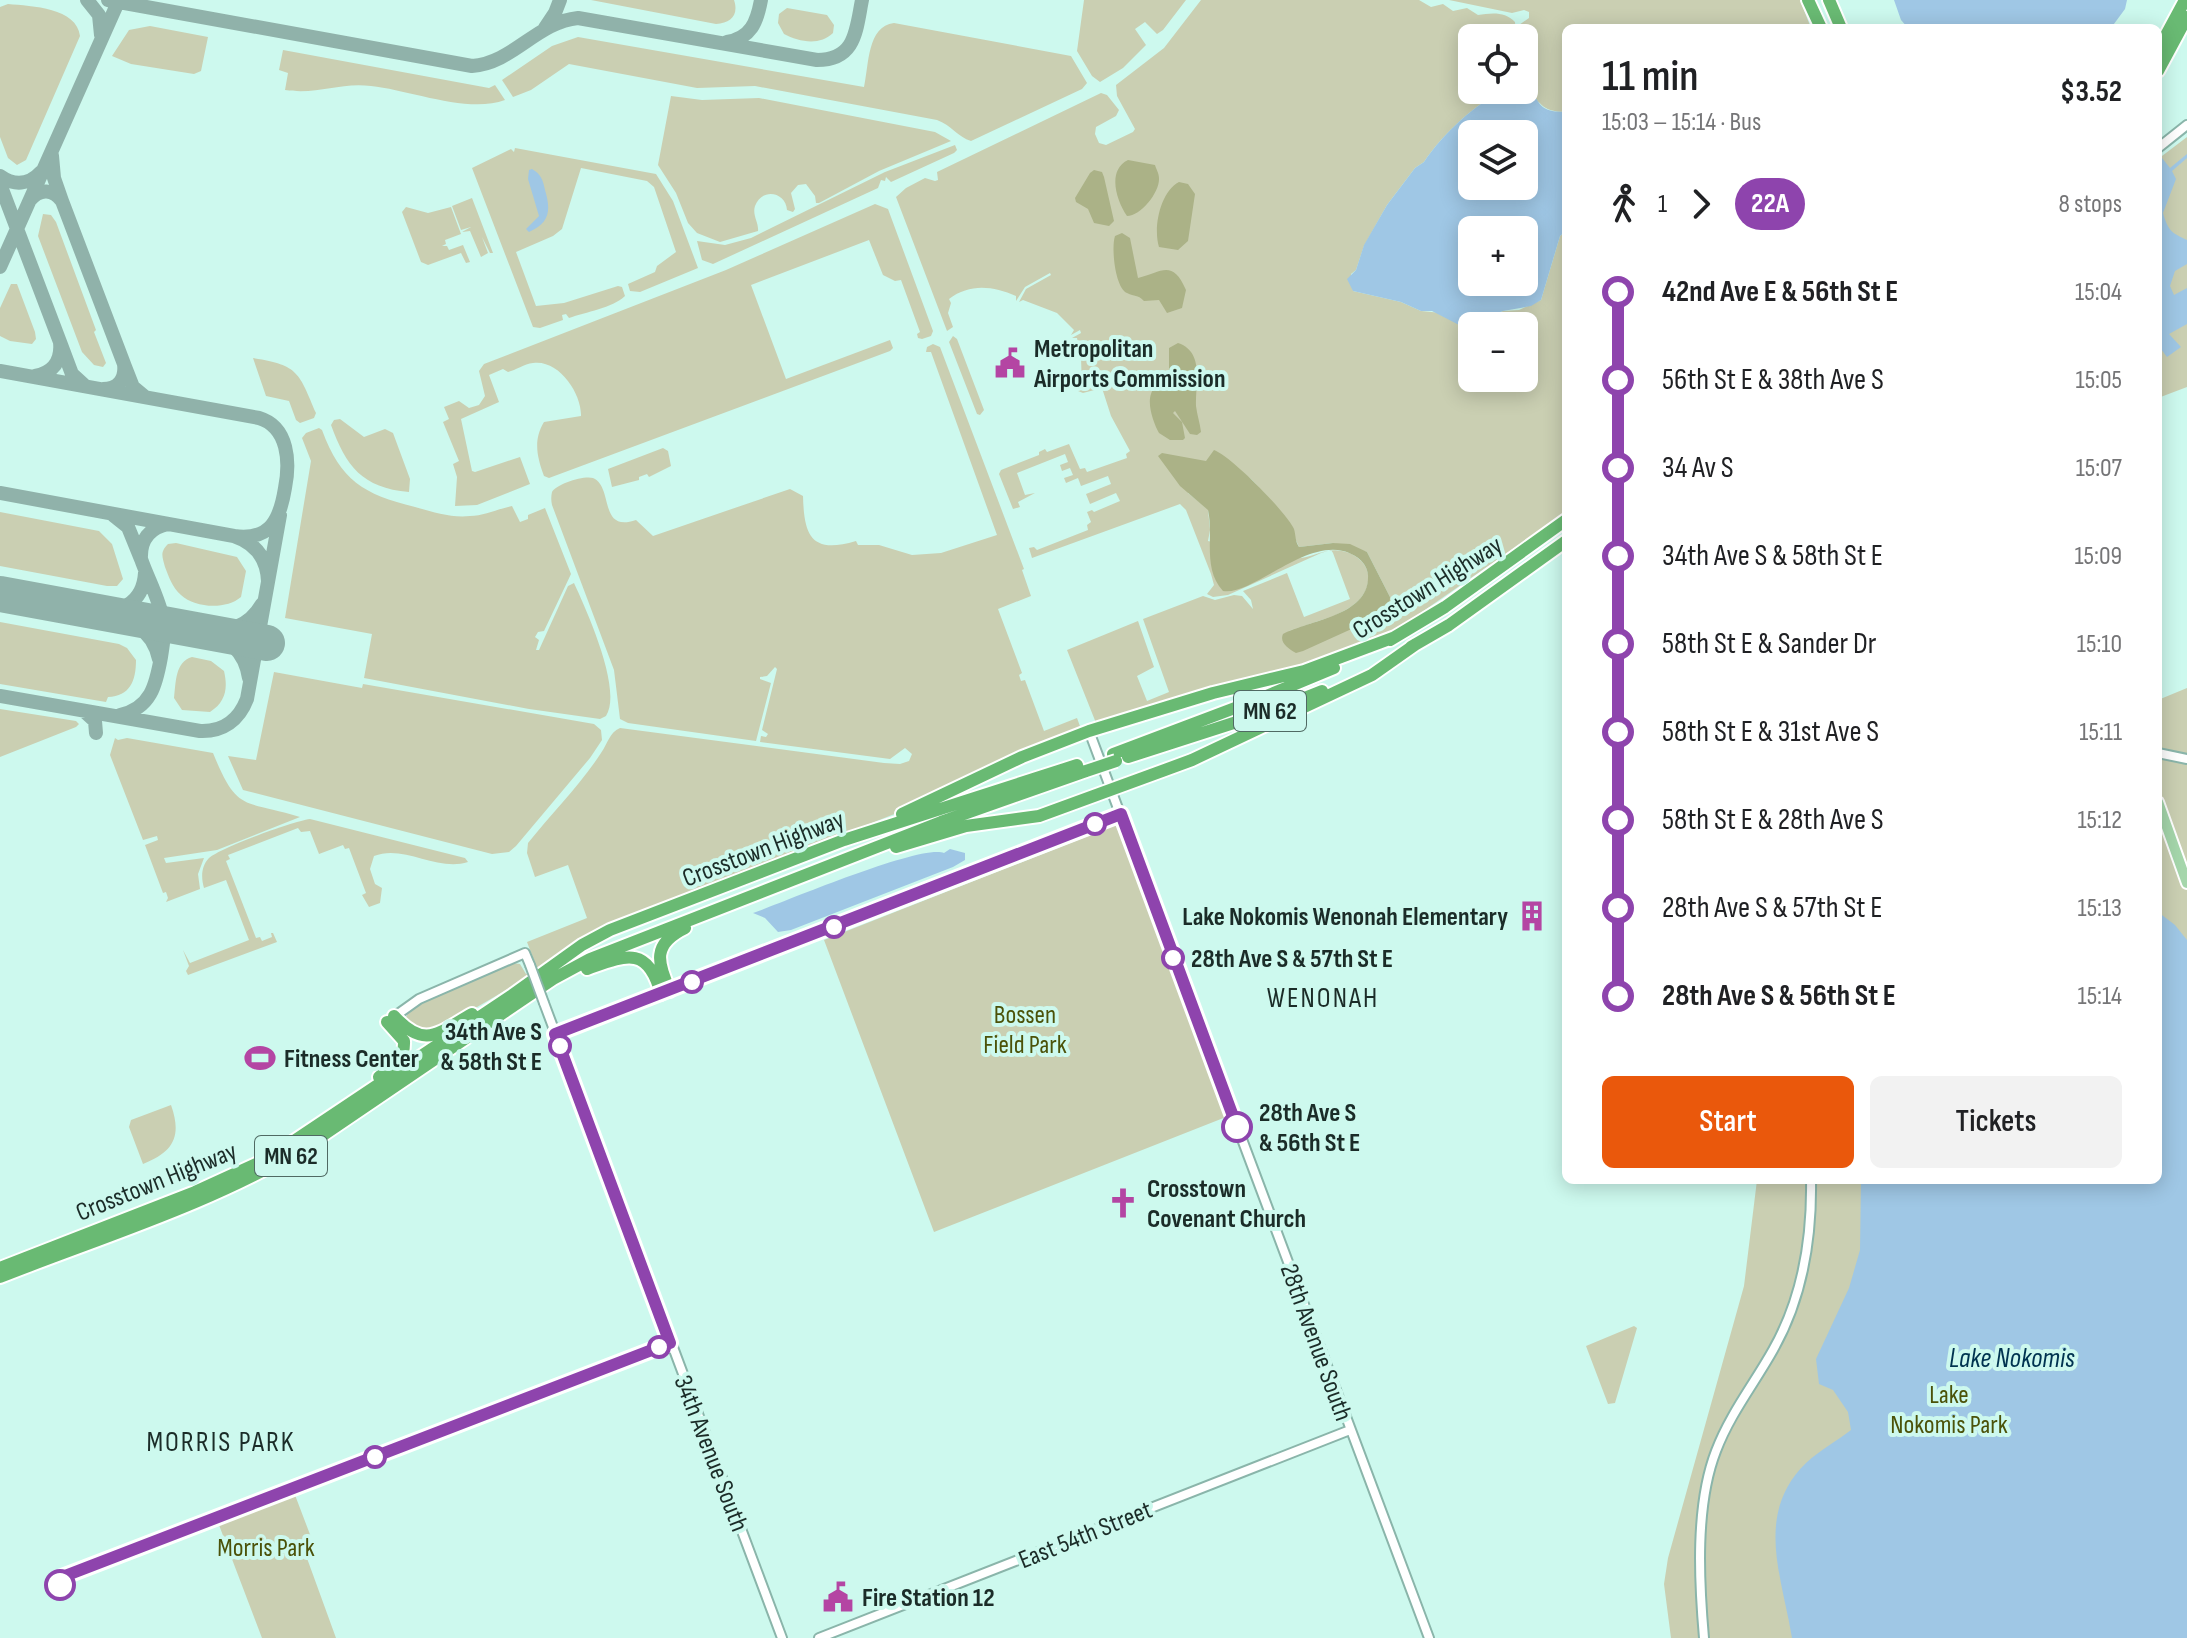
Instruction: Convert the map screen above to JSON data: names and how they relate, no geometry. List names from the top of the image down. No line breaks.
{"streets":{"highway":["Crosstown Highway","MN 62"],"street":["28th Avenue South","34th Avenue South","East 54th Street"]},"crossings":[["28th Avenue South","East 54th Street"]],"districts":["WENONAH","MORRIS PARK"],"water":["Lake Nokomis"],"parks":["Bossen Field Park","Lake Nokomis Park","Morris Park"],"places":{"public building":["Metropolitan Airports Commission","Fire Station 12"],"building":["Lake Nokomis Wenonah Elementary"],"other":["28th Ave S & 57th St E","34th Ave S & 58th St E","28th Ave S & 56th St E"],"sports":["Fitness Center"],"church":["Crosstown Covenant Church"]},"lines":["bus line 22A"],"page":{"map_buttons":["+","−"],"heading":["11 min","15:03 – 15:14 · Bus","$3.52"],"legs":["1","22A","8 stops"],"list":[{"name":"42nd Ave E & 56th St E","value":"15:04"},{"name":"56th St E & 38th Ave S","value":"15:05"},{"name":"34 Av S","value":"15:07"},{"name":"34th Ave S & 58th St E","value":"15:09"},{"name":"58th St E & Sander Dr","value":"15:10"},{"name":"58th St E & 31st Ave S","value":"15:11"},{"name":"58th St E & 28th Ave S","value":"15:12"},{"name":"28th Ave S & 57th St E","value":"15:13"},{"name":"28th Ave S & 56th St E","value":"15:14"}],"buttons":["Start","Tickets"]}}
